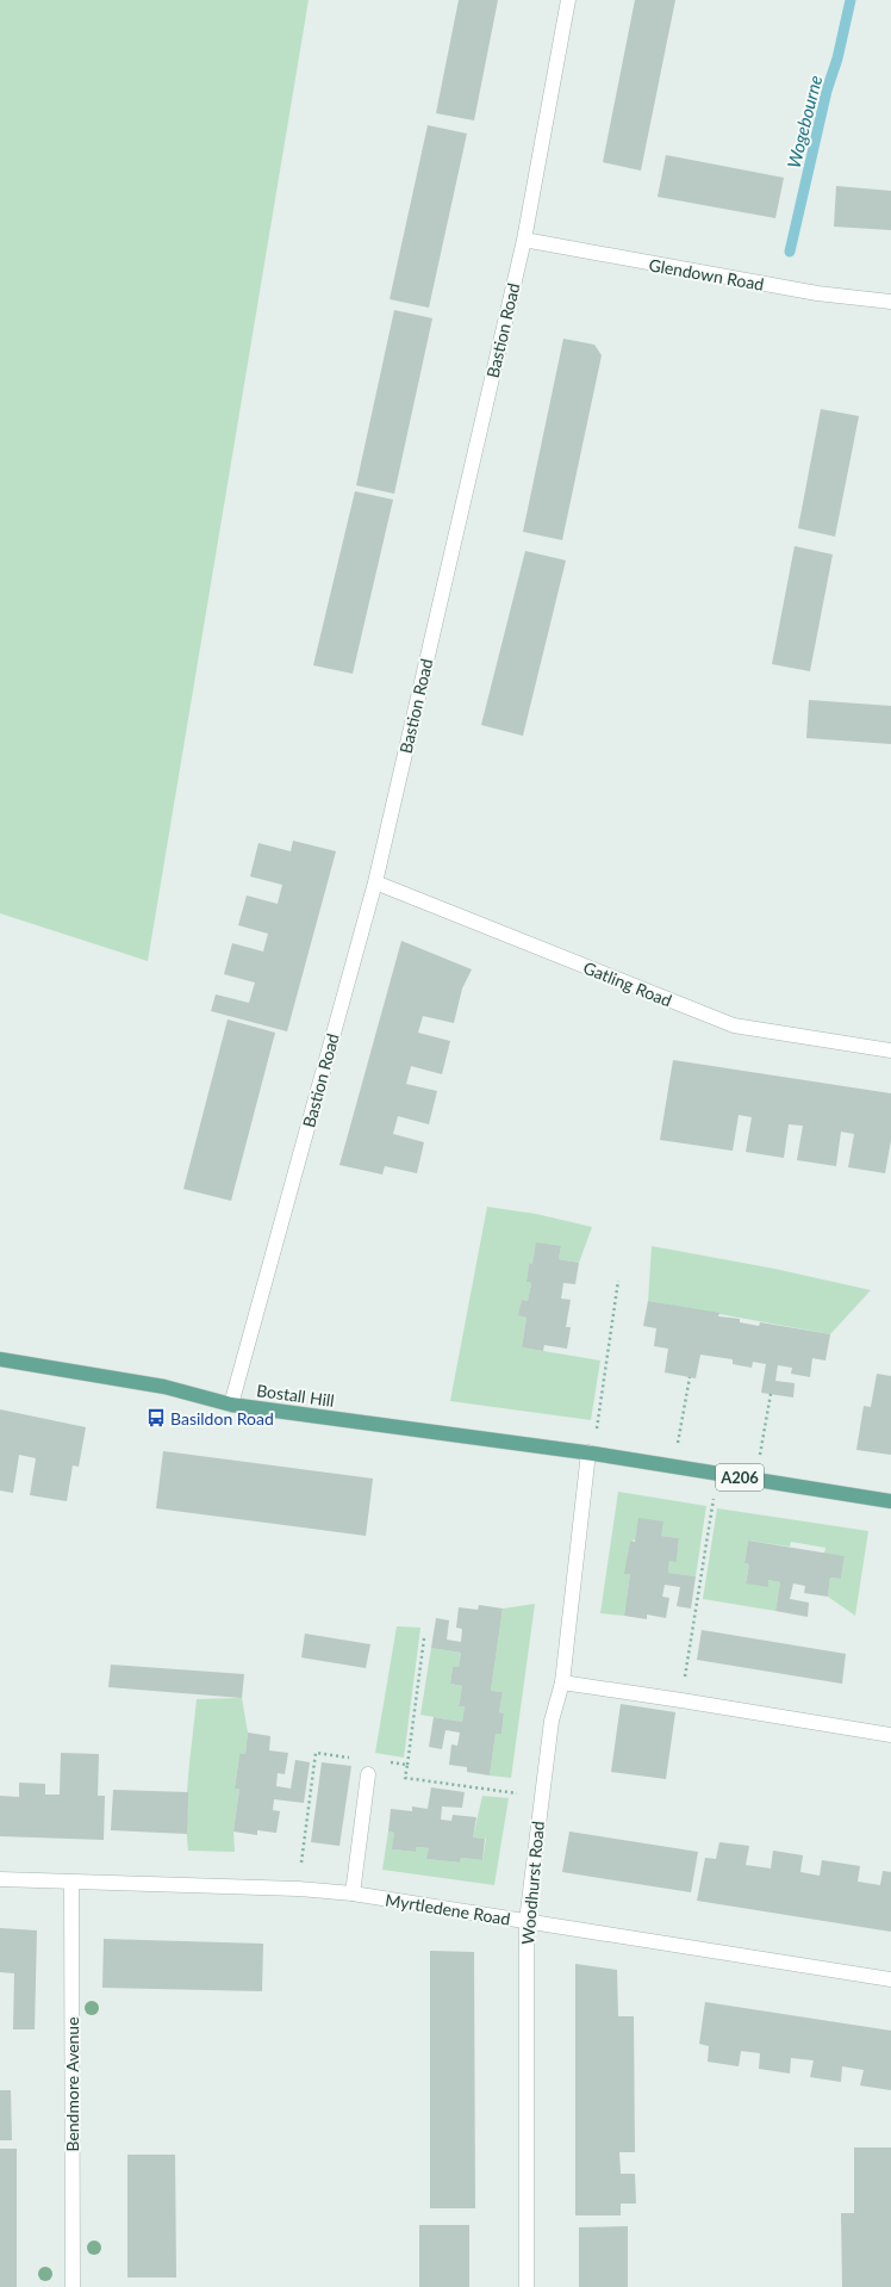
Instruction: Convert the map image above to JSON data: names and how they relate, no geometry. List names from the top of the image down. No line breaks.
{"streets":{"main road":["Bostall Hill","A206"],"street":["Glendown Road","Bastion Road","Gatling Road","Woodhurst Road","Myrtledene Road","Bendmore Avenue"]},"crossings":[["Glendown Road","Bastion Road"],["Bastion Road","Gatling Road"],["Bastion Road","Bostall Hill"],["Bostall Hill","A206"],["Bostall Hill","Woodhurst Road"],["A206","Woodhurst Road"],["Woodhurst Road","Myrtledene Road"],["Myrtledene Road","Bendmore Avenue"]],"water":["Wogebourne"],"places":{"bus stop":["Basildon Road"]}}
